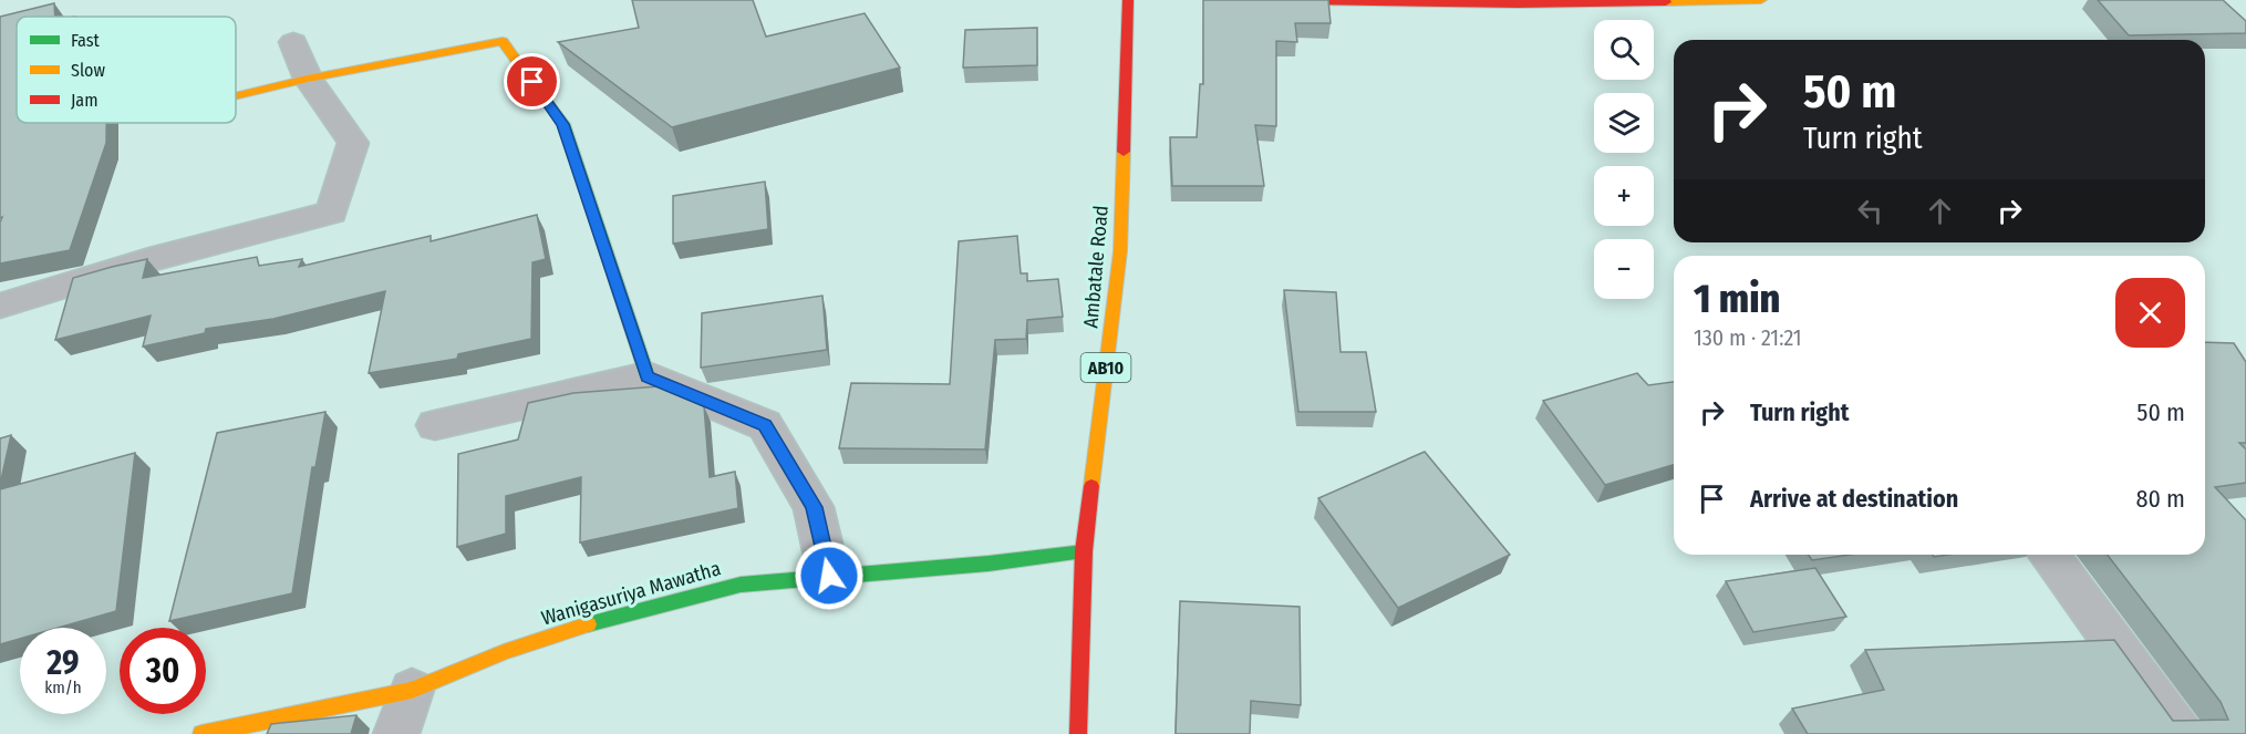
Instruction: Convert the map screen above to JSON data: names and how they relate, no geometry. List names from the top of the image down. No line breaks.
{"streets":{"street":["Ambatale Road","AB10","Wanigasuriya Mawatha"]},"crossings":[["Ambatale Road","Wanigasuriya Mawatha"]],"legend":["Fast","Slow","Jam"],"page":{"map_buttons":["+","−"],"turn":["50 m","Turn right"],"heading":["1 min","130 m · 21:21"],"list":[{"name":"Turn right","value":"50 m"},{"name":"Arrive at destination","value":"80 m"}],"speed":"29 km/h","limit":"30"}}
